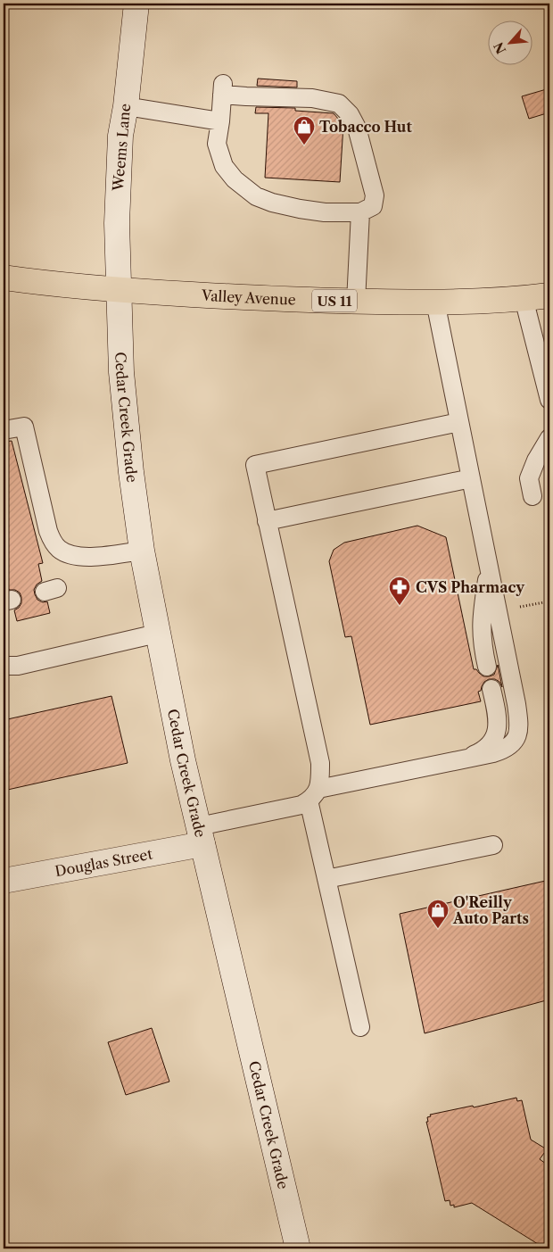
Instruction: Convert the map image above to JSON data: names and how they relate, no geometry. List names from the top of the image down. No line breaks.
{"streets":{"main road":["Weems Lane","Valley Avenue","US 11","Cedar Creek Grade","Douglas Street"]},"crossings":[["Weems Lane","Valley Avenue"],["Weems Lane","Cedar Creek Grade"],["Valley Avenue","Cedar Creek Grade"],["Cedar Creek Grade","Douglas Street"]],"places":{"shop":["Tobacco Hut","O'Reilly Auto Parts"],"pharmacy":["CVS Pharmacy"]},"north":"bottom left"}
